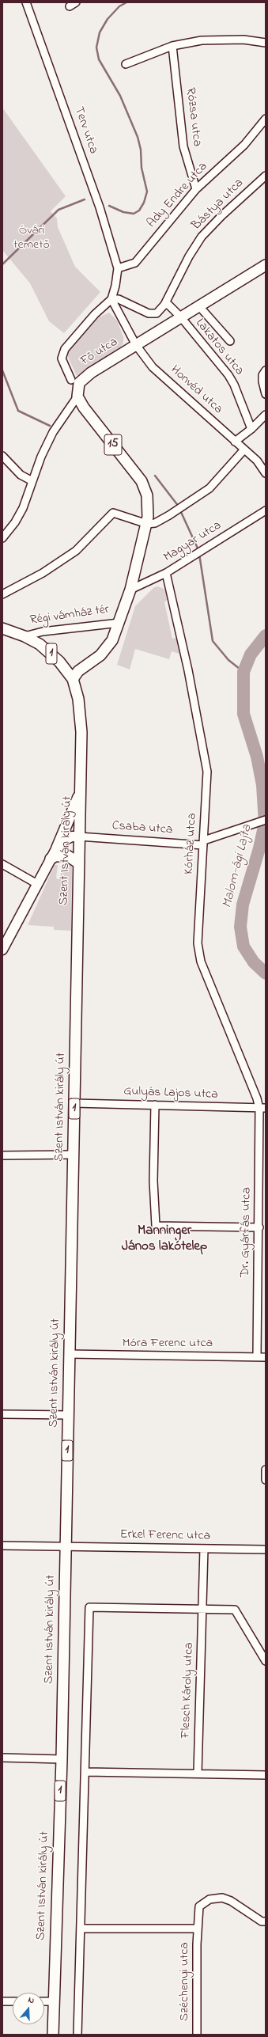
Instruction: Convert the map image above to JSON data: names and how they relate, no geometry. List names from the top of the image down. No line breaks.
{"streets":{"main road":["Fő utca","15","Régi vámház tér","1","Szent István király út"],"street":["Rózsa utca","Terv utca","Ady Endre utca","Bástya utca","Lakatos utca","Honvéd utca","Magyar utca","Csaba utca","Kórház utca","Gulyás Lajos utca","Dr. Gyárfás utca","Móra Ferenc utca","Erkel Ferenc utca","Flesch Károly utca","Széchenyi utca"]},"crossings":[["Rózsa utca","Ady Endre utca"],["Terv utca","Ady Endre utca"],["Bástya utca","Lakatos utca"],["Lakatos utca","Fő utca"],["Fő utca","Honvéd utca"],["Fő utca","15"],["15","Magyar utca"],["15","Régi vámház tér"],["Magyar utca","Kórház utca"],["Régi vámház tér","1"],["1","Szent István király út"],["Csaba utca","Kórház utca"],["Csaba utca","Szent István király út"],["Kórház utca","Gulyás Lajos utca"],["Kórház utca","Dr. Gyárfás utca"],["Szent István király út","Gulyás Lajos utca"],["Szent István király út","Móra Ferenc utca"],["Szent István király út","Erkel Ferenc utca"],["Gulyás Lajos utca","Dr. Gyárfás utca"],["Dr. Gyárfás utca","Móra Ferenc utca"],["Erkel Ferenc utca","Flesch Károly utca"]],"districts":["Manninger János lakótelep"],"water":["Malom-ági Lajta"],"parks":["Óvári temető"],"north":"top"}
